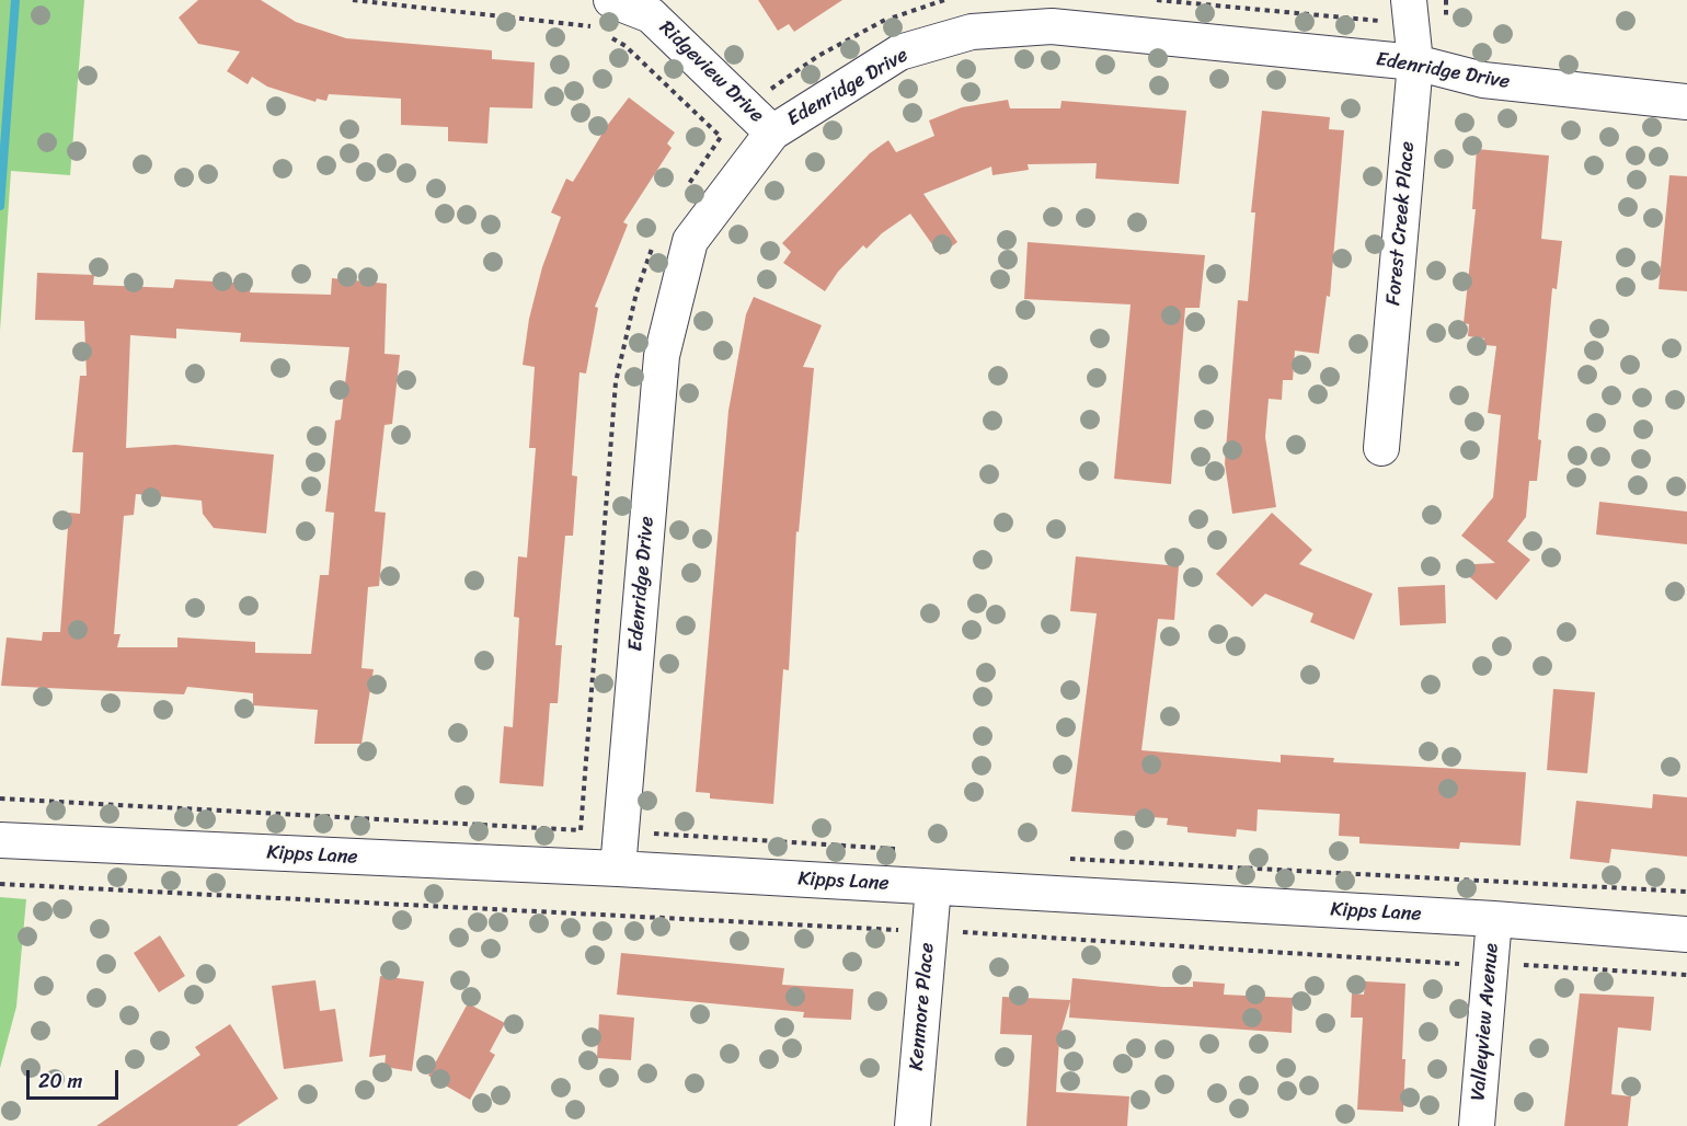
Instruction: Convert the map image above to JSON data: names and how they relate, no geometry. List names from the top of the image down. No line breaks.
{"streets":{"street":["Edenridge Drive","Ridgeview Drive","Forest Creek Place","Kipps Lane","Kenmore Place","Valleyview Avenue"]},"crossings":[["Edenridge Drive","Ridgeview Drive"],["Edenridge Drive","Forest Creek Place"],["Edenridge Drive","Kipps Lane"],["Kipps Lane","Kenmore Place"],["Kipps Lane","Valleyview Avenue"]],"scale_bar":"20 m"}
